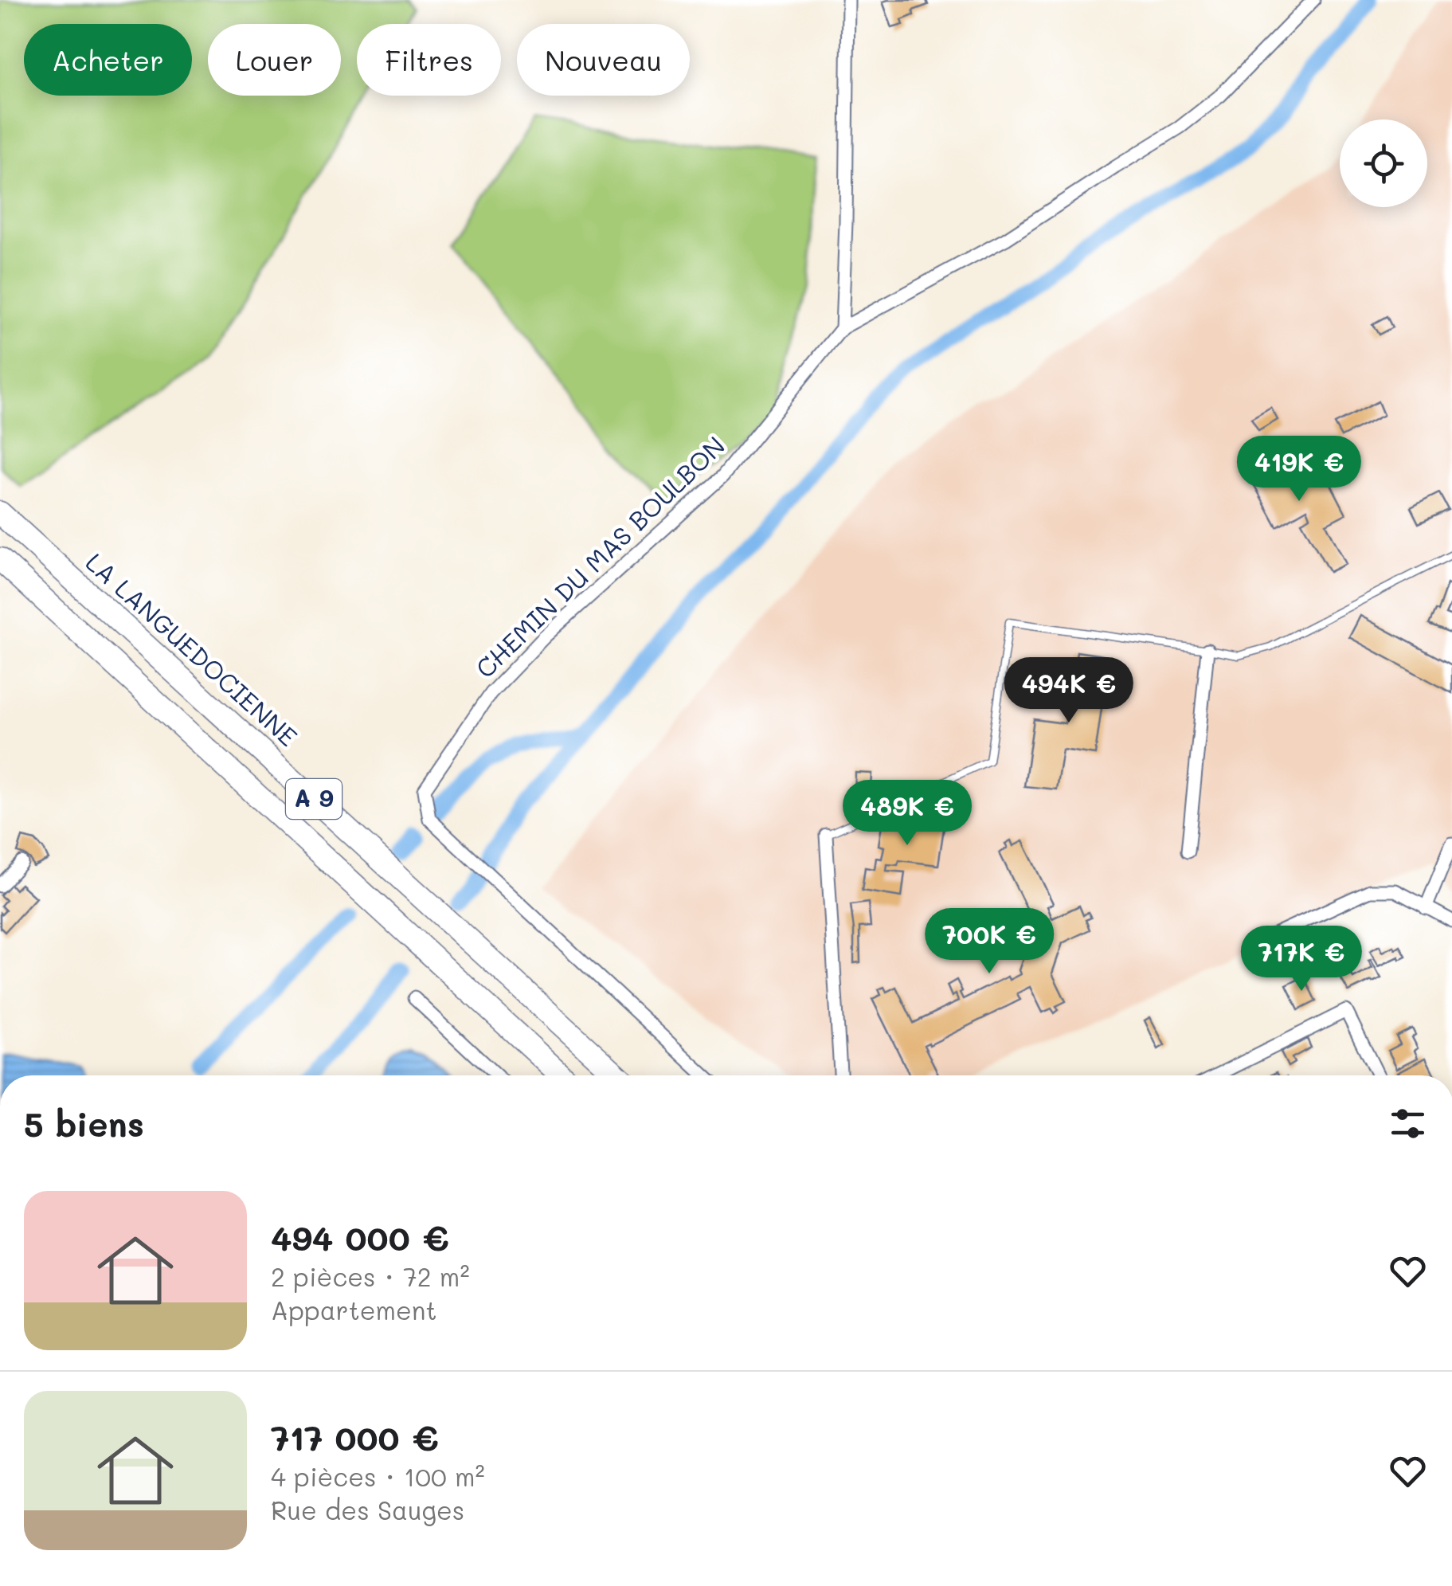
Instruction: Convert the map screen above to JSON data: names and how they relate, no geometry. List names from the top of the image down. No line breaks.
{"streets":{"highway":["LA LANGUEDOCIENNE","A 9"],"street":["CHEMIN DU MAS BOULBON"]},"page":{"chip":["Acheter","Louer","Filtres","Nouveau"],"price":["419K €","494K €","489K €","700K €","717K €"],"heading":"5 biens","list":[{"name":"494 000 €","note":"2 pièces · 72 m² · Appartement"},{"name":"717 000 €","note":"4 pièces · 100 m² · Rue des Sauges"}]}}
